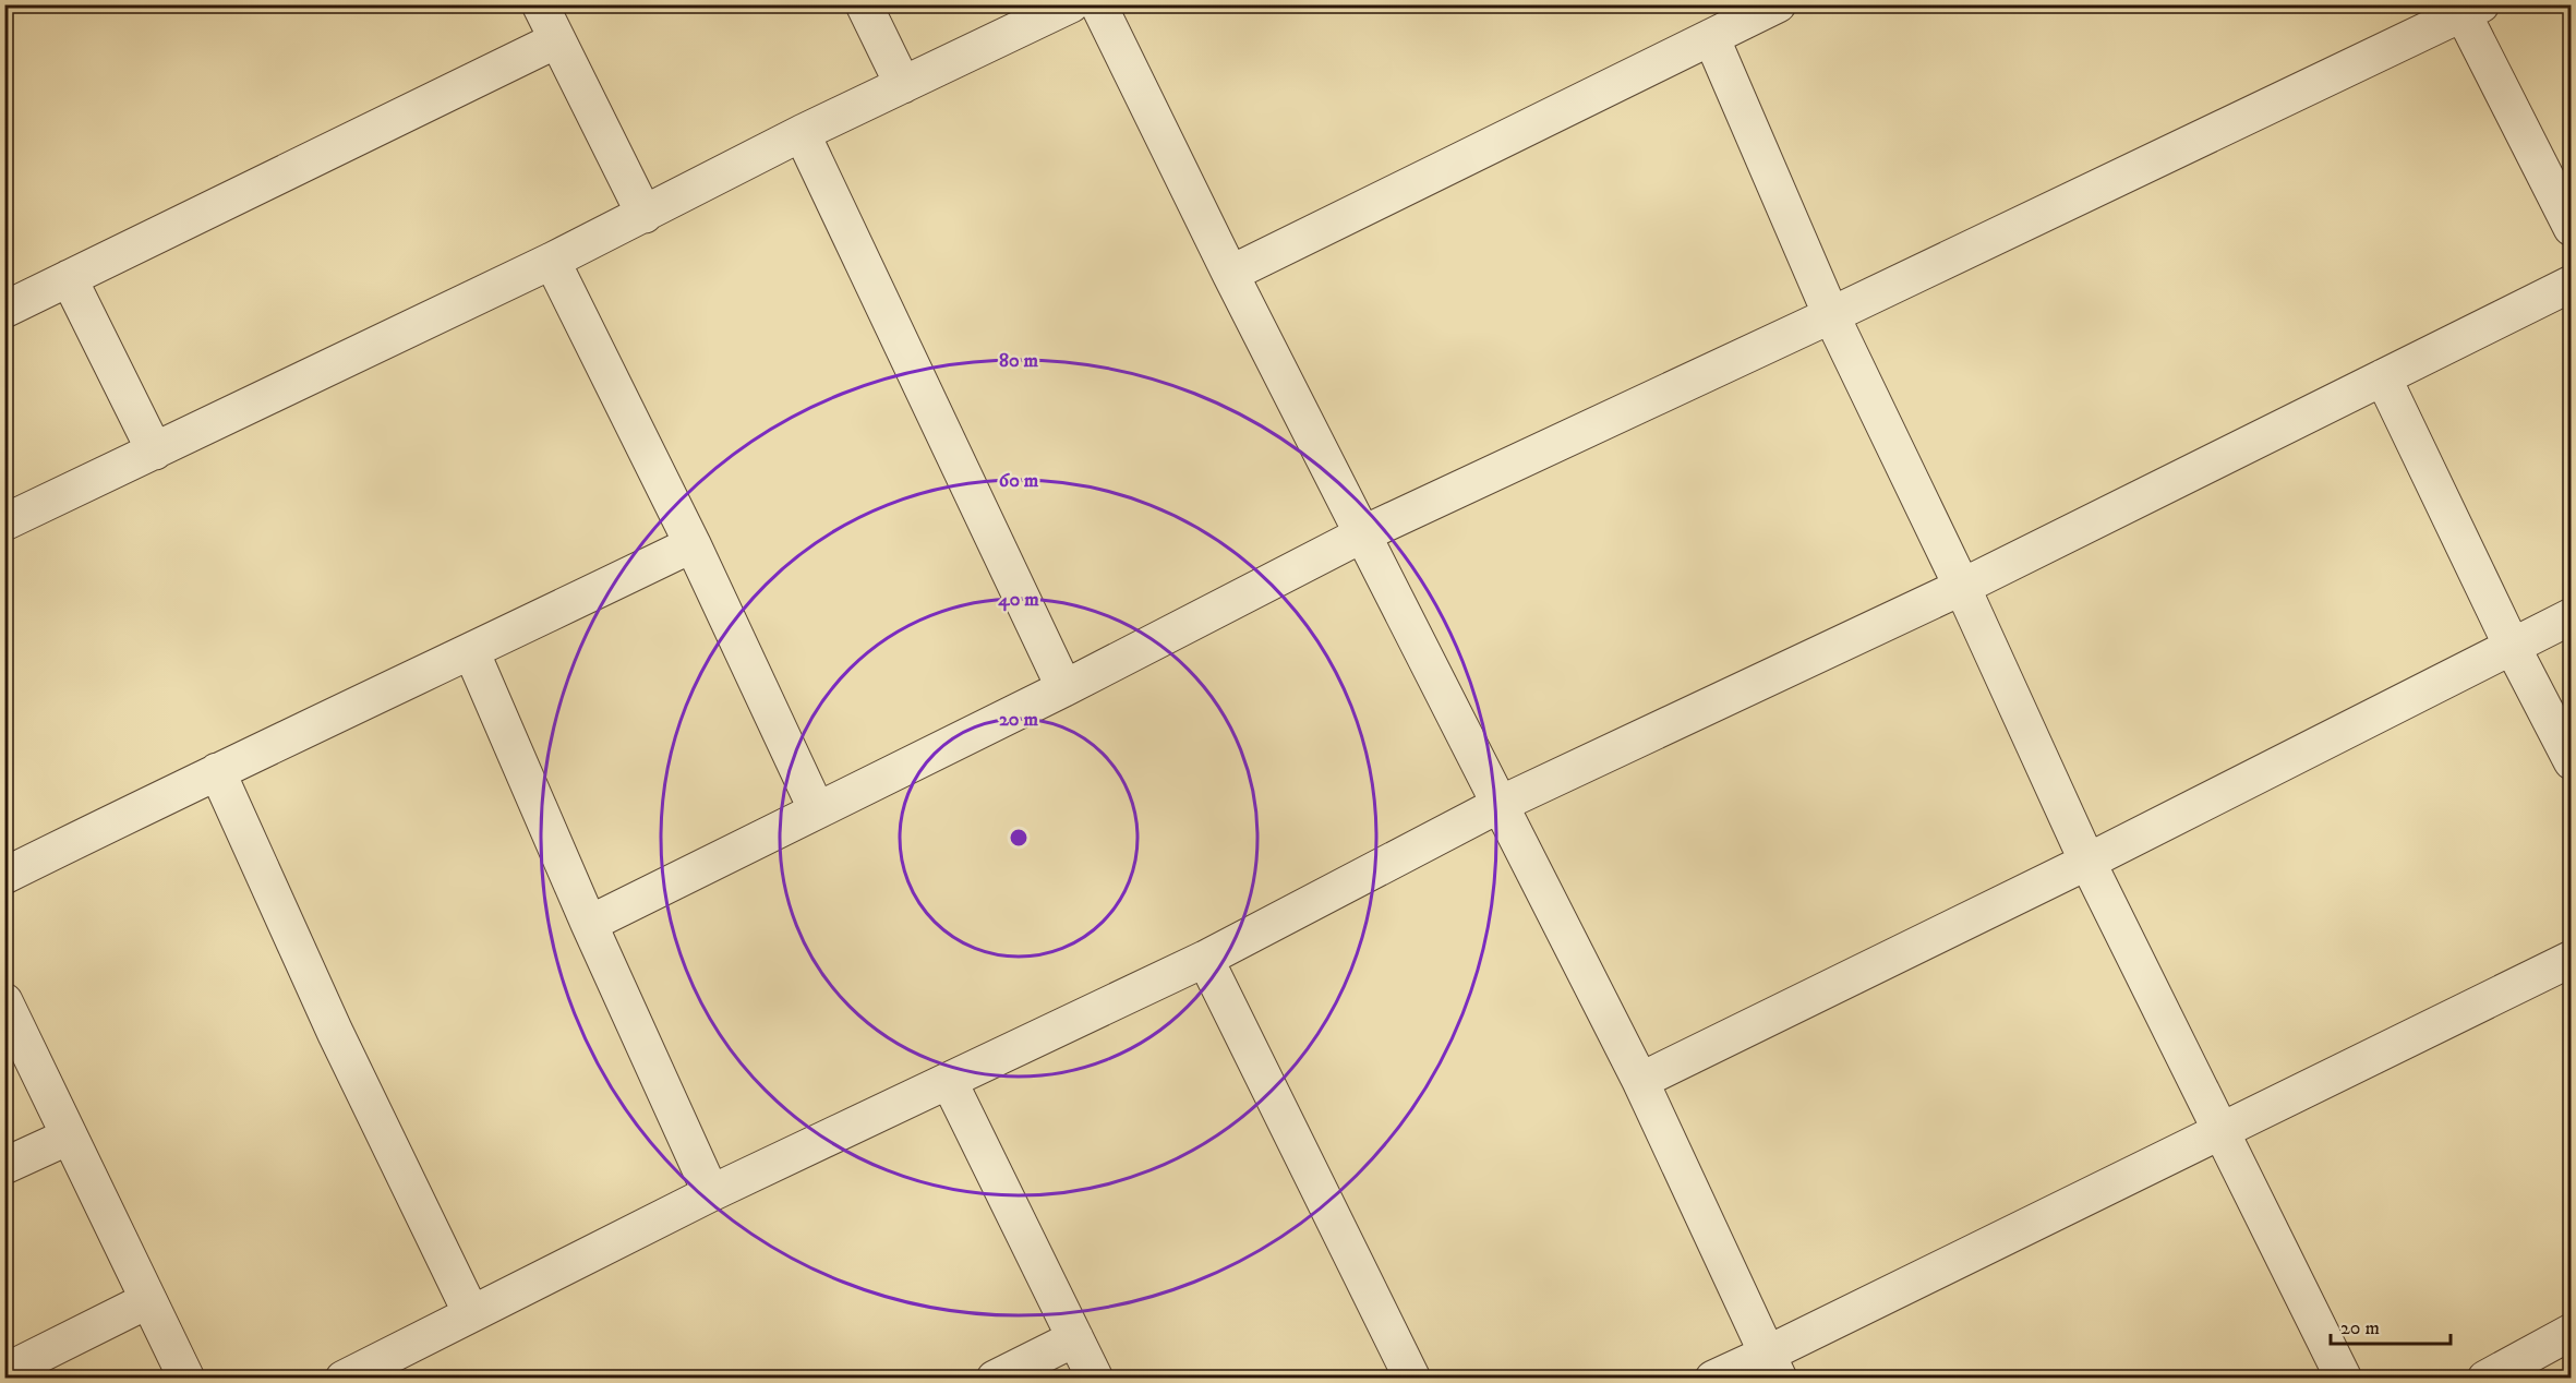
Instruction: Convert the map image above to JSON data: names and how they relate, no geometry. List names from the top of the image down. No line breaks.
{"scale_bar":"20 m","rings":["80 m","60 m","40 m","20 m"]}
